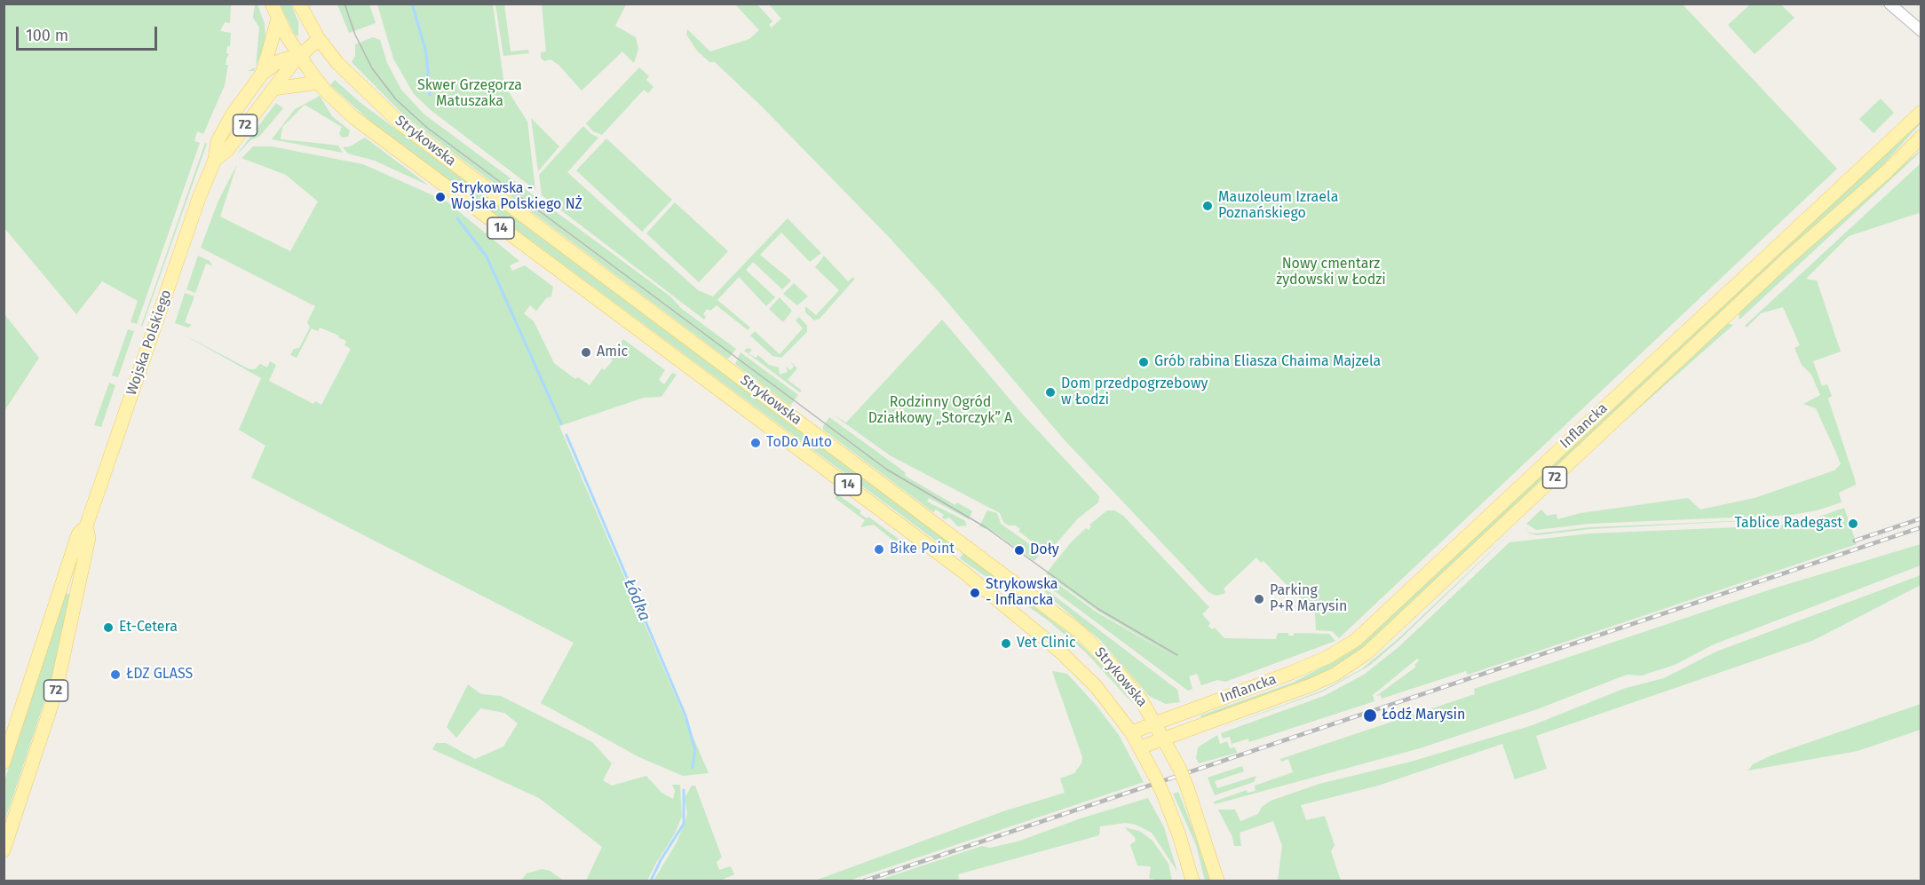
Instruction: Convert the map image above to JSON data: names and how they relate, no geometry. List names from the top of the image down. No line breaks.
{"streets":{"main road":["72","Strykowska","14","Wojska Polskiego","Inflancka"]},"crossings":[["72","14"],["72","Wojska Polskiego"],["Strykowska","14"],["Strykowska","Wojska Polskiego"],["Strykowska","Inflancka"],["14","Wojska Polskiego"]],"water":["Łódka"],"parks":["Skwer Grzegorza Matuszaka","Nowy cmentarz żydowski w Łodzi","Rodzinny Ogród Działkowy „Storczyk” A"],"places":["Strykowska - Wojska Polskiego NŻ","Mauzoleum Izraela Poznańskiego","Amic","Grób rabina Eliasza Chaima Majzela","Dom przedpogrzebowy w Łodzi","ToDo Auto","Tablice Radegast","Bike Point","Doły","Strykowska - Inflancka","Parking P+R Marysin","Et-Cetera","Vet Clinic","ŁDZ GLASS","Łódź Marysin"],"scale_bar":"100 m"}
